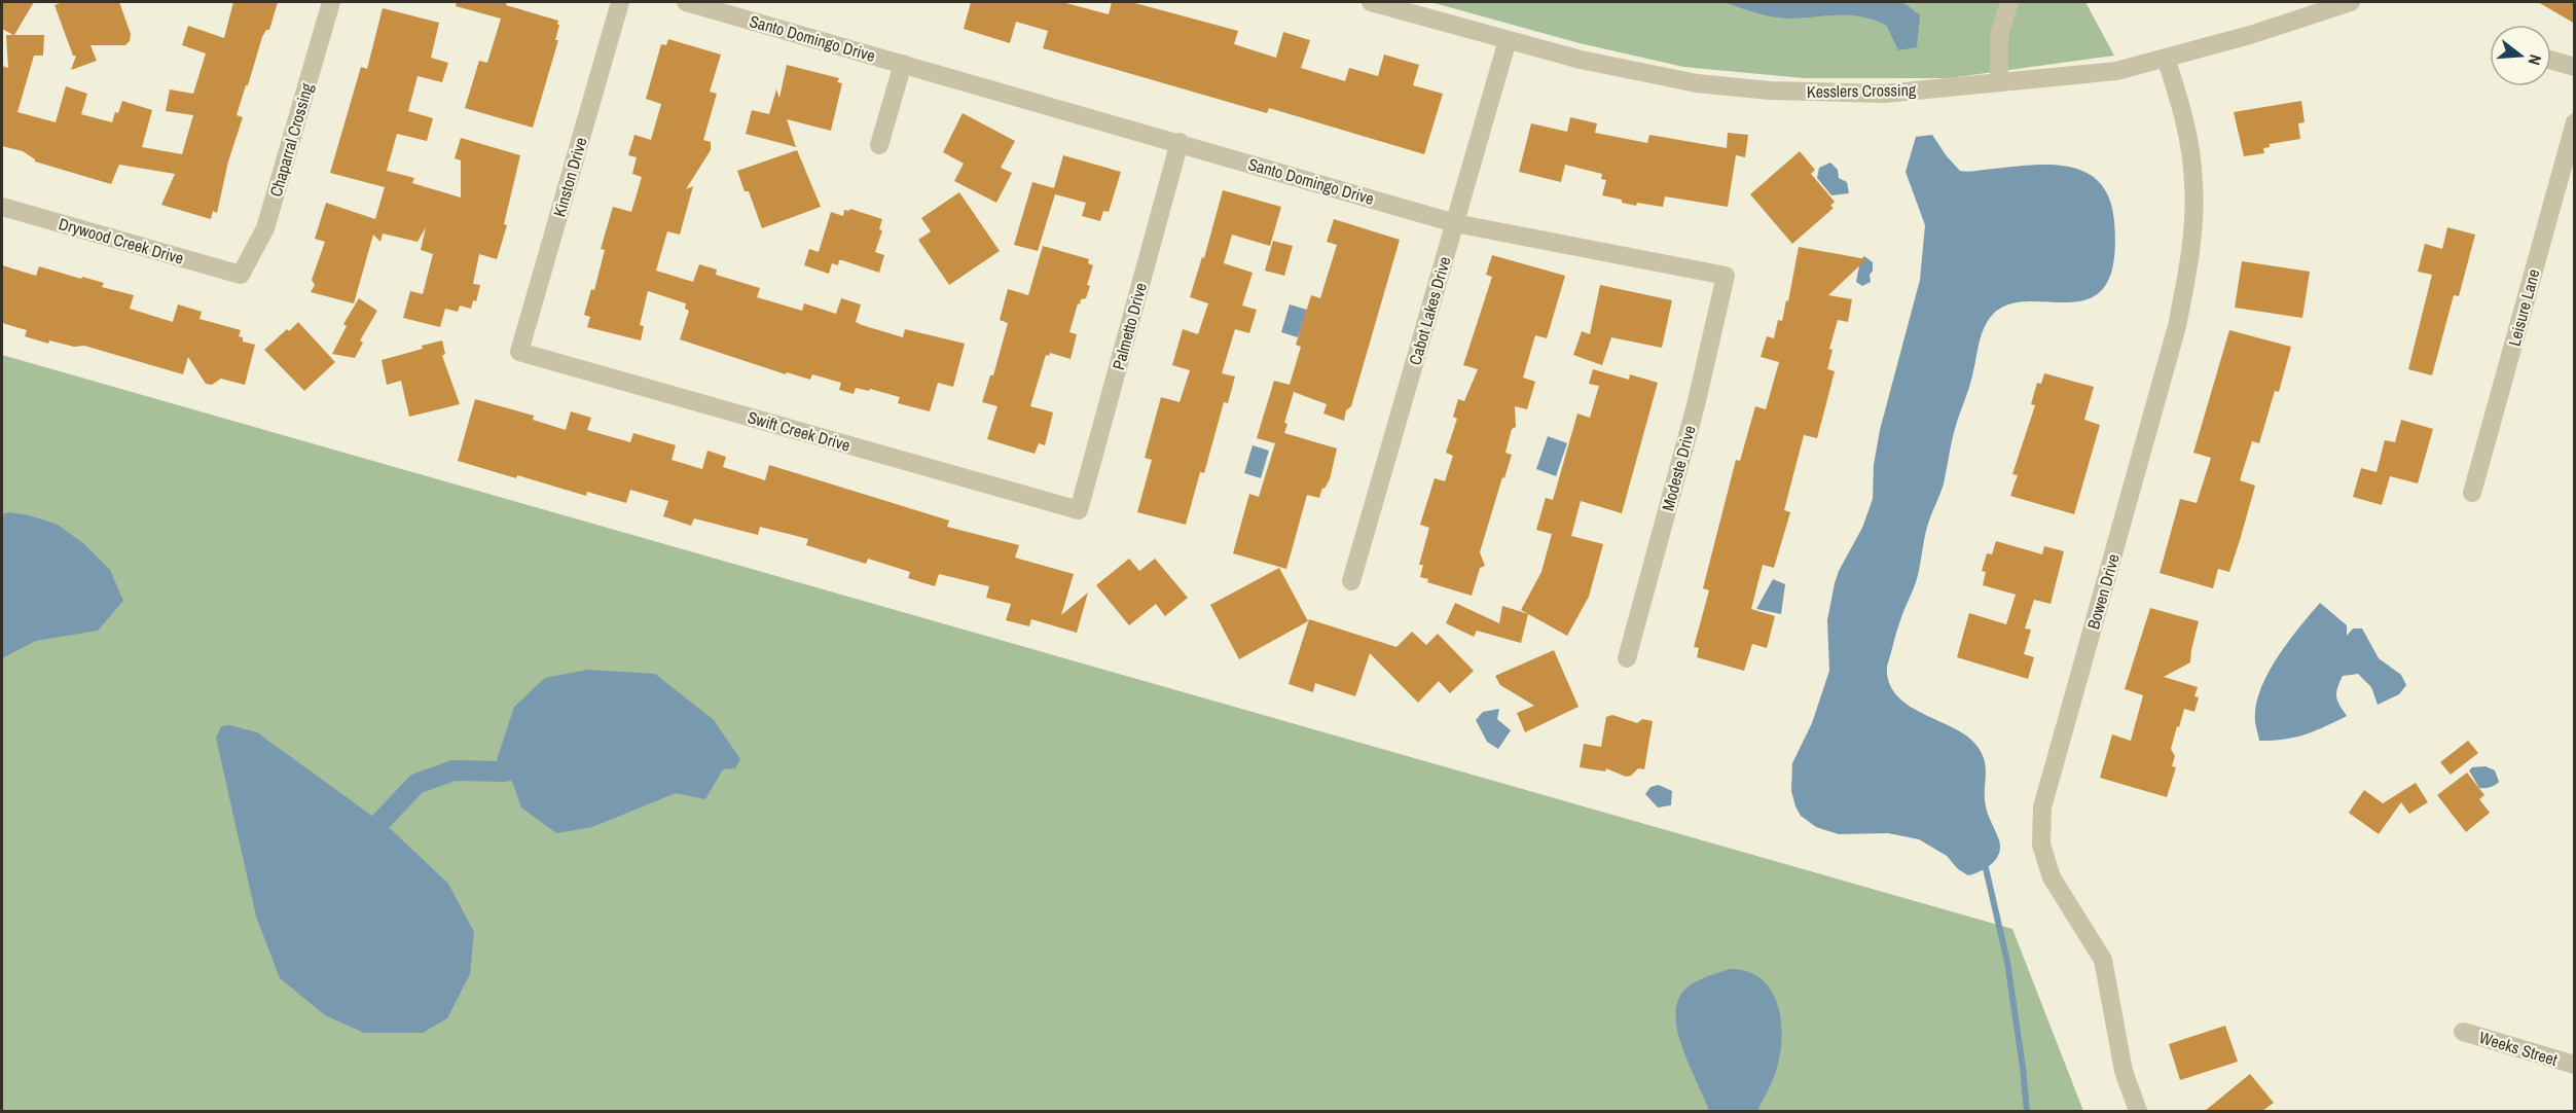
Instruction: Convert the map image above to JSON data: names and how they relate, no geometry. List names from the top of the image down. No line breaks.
{"streets":{"street":["Santo Domingo Drive","Kesslers Crossing","Chaparral Crossing","Kinston Drive","Drywood Creek Drive","Leisure Lane","Cabot Lakes Drive","Palmetto Drive","Swift Creek Drive","Modeste Drive","Bowen Drive","Weeks Street"]},"crossings":[["Santo Domingo Drive","Cabot Lakes Drive"],["Santo Domingo Drive","Palmetto Drive"],["Santo Domingo Drive","Modeste Drive"],["Kesslers Crossing","Cabot Lakes Drive"],["Kesslers Crossing","Bowen Drive"],["Chaparral Crossing","Drywood Creek Drive"],["Kinston Drive","Swift Creek Drive"],["Palmetto Drive","Swift Creek Drive"]],"north":"right"}
